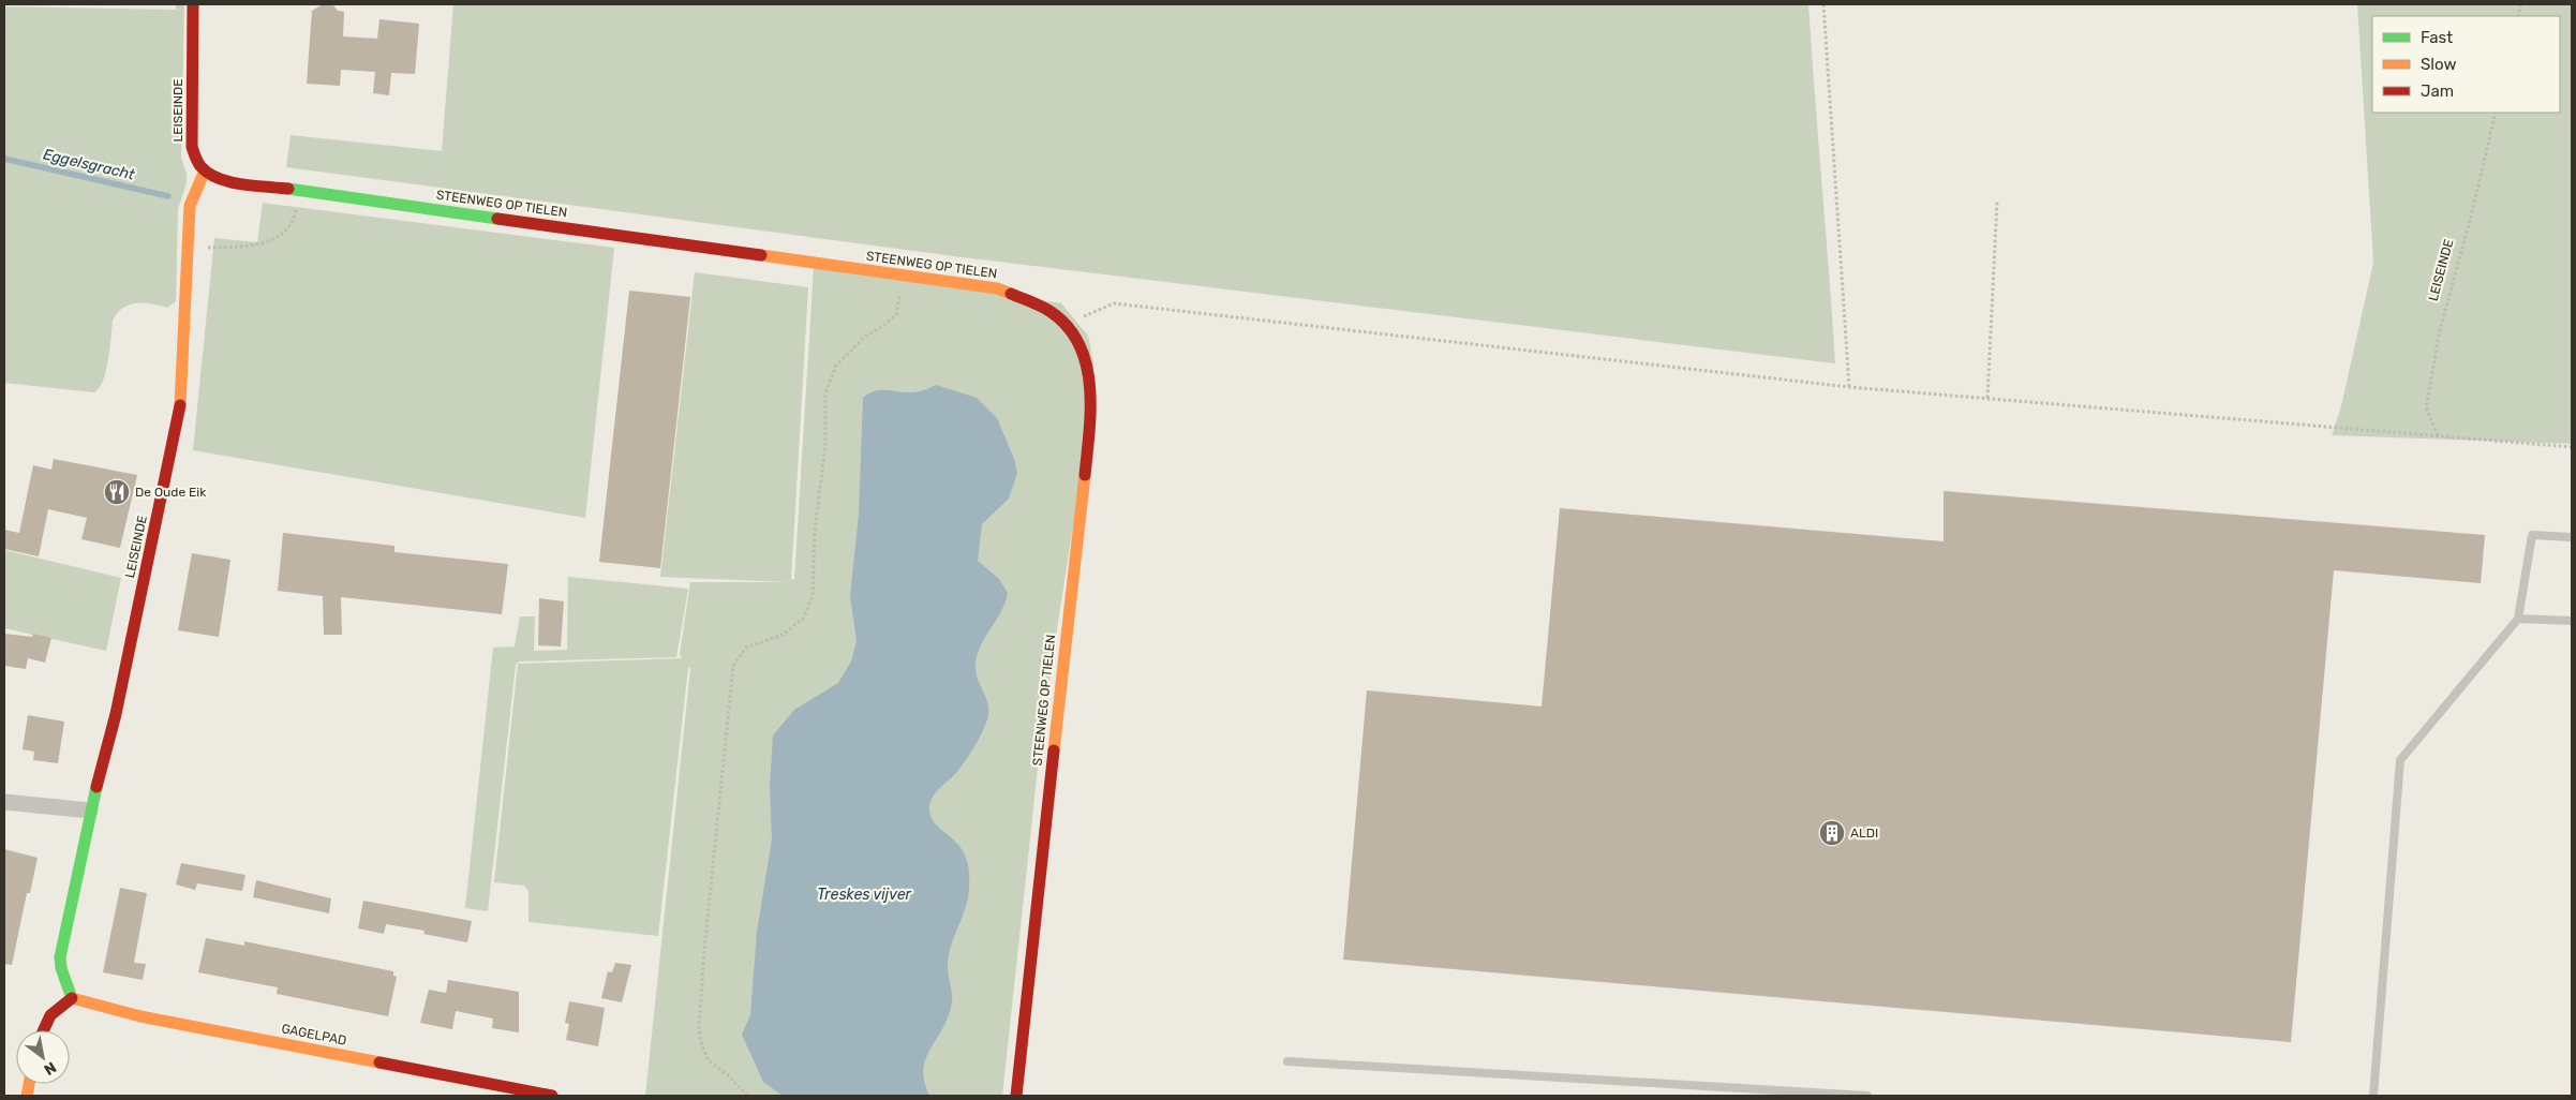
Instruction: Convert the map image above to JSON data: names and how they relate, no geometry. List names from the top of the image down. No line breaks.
{"streets":{"street":["LEISEINDE","STEENWEG OP TIELEN","GAGELPAD"]},"crossings":[["LEISEINDE","STEENWEG OP TIELEN"],["LEISEINDE","GAGELPAD"]],"water":["Eggelsgracht","Treskes vijver"],"places":{"restaurant":["De Oude Eik"],"building":["ALDI"]},"legend":["Fast","Slow","Jam"],"north":"bottom right"}
